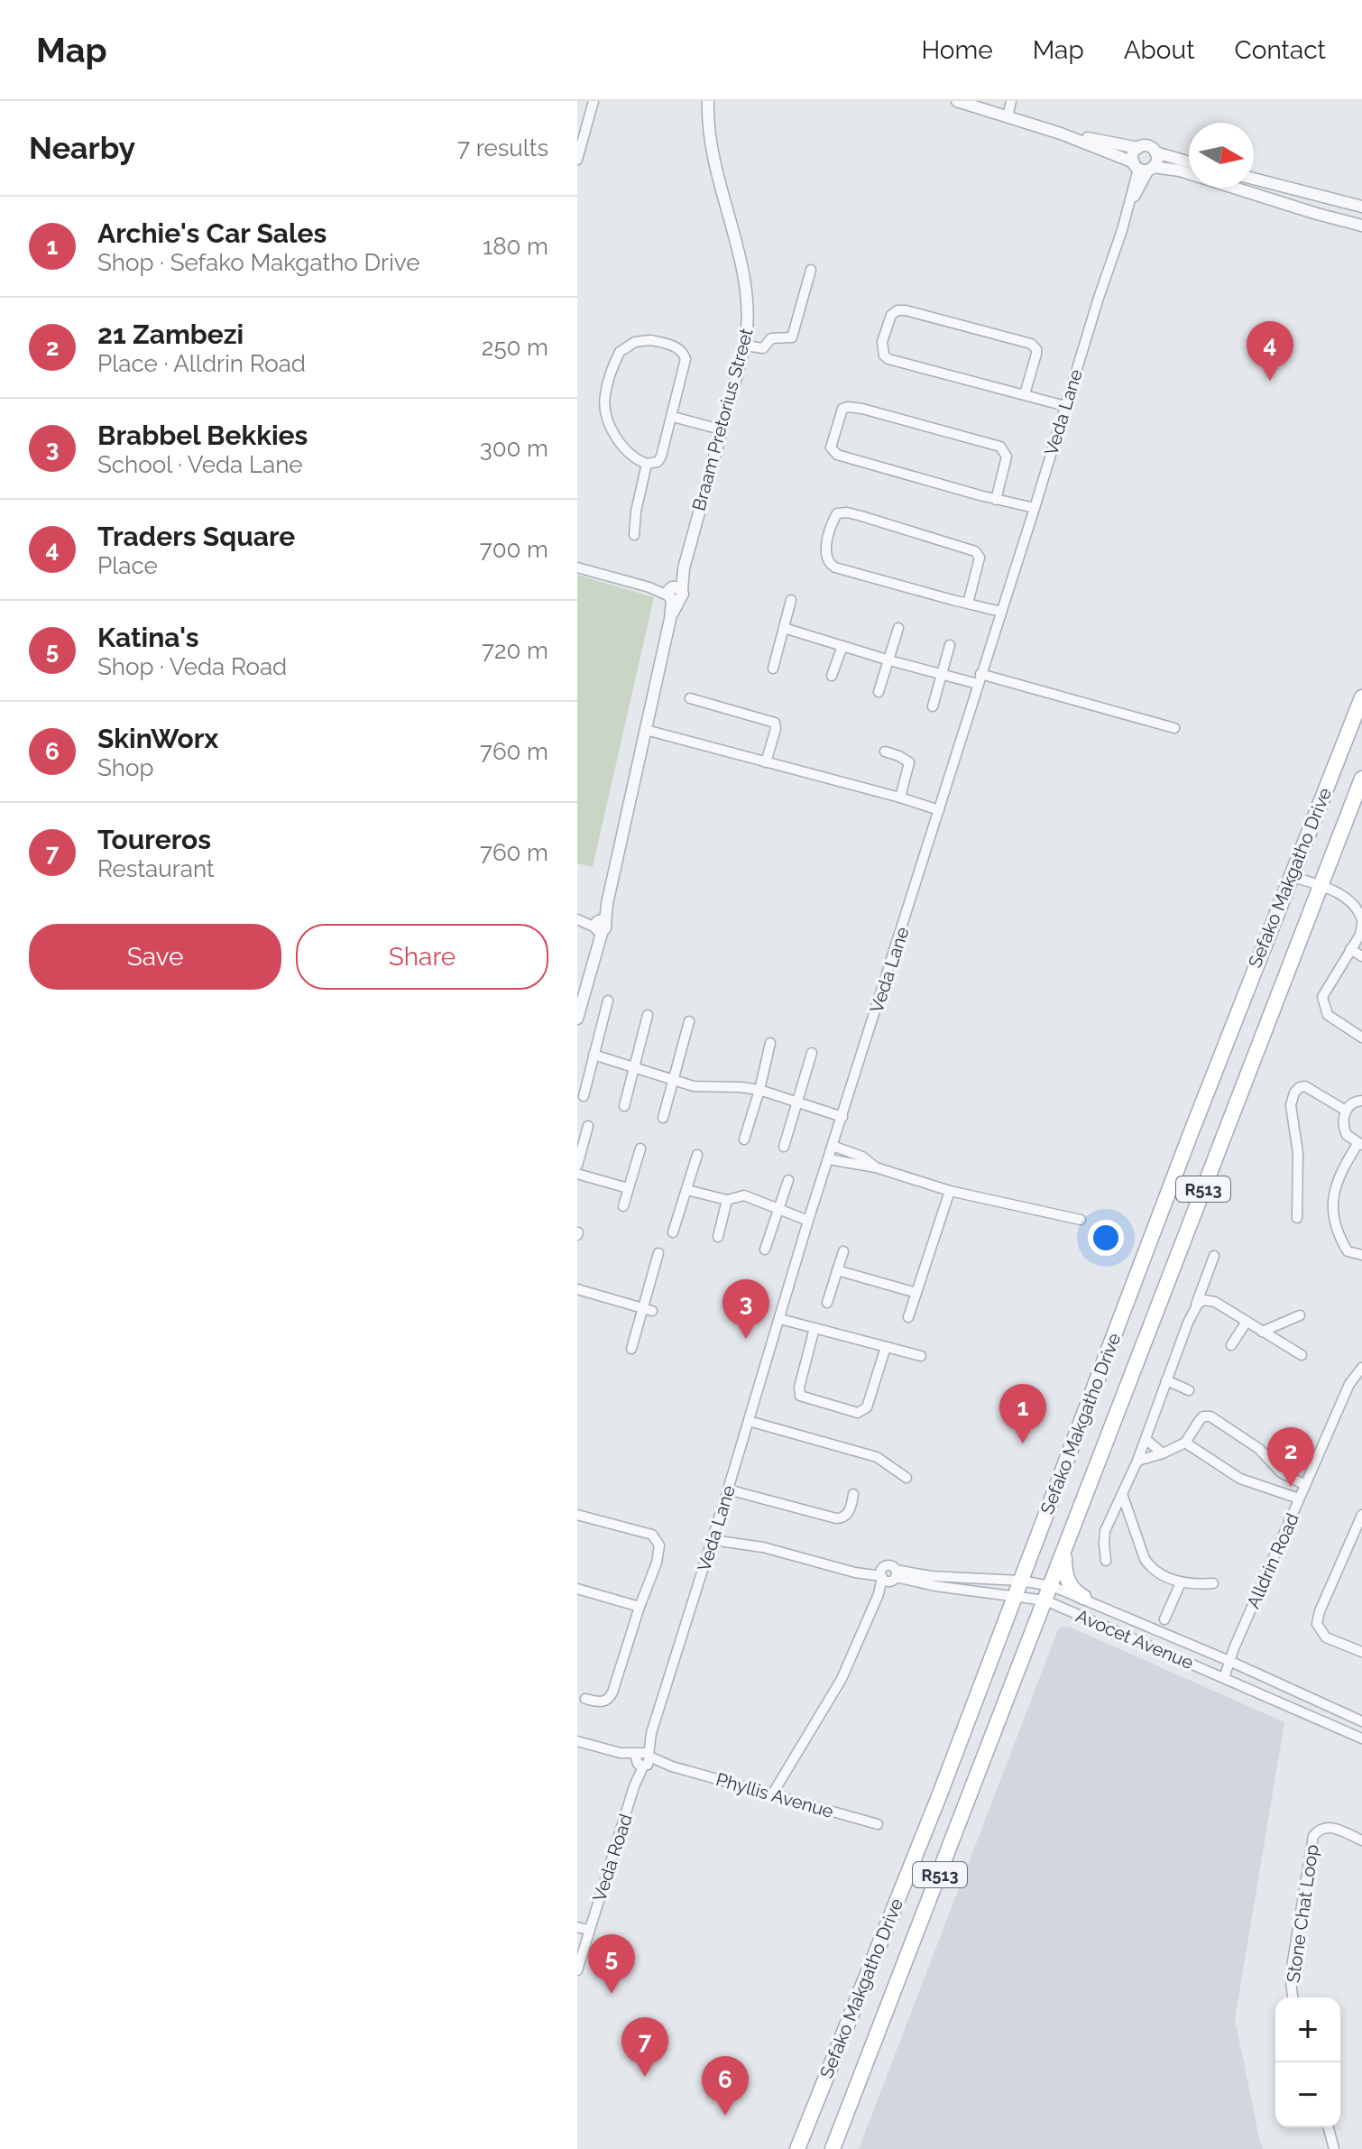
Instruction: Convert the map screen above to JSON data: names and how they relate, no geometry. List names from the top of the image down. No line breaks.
{"streets":{"main road":["Sefako Makgatho Drive","R513"],"street":["Veda Lane","Braam Pretorius Street","Alldrin Road","Avocet Avenue","Phyllis Avenue","Veda Road","Stone Chat Loop"]},"crossings":[["Veda Lane","Veda Road"],["Sefako Makgatho Drive","Avocet Avenue"],["Alldrin Road","Avocet Avenue"],["Phyllis Avenue","Veda Road"]],"north":"right","page":{"header":"Map","nav":["Home","Map","About","Contact"],"heading":["Nearby","7 results"],"list":[{"mark":"1","name":"Archie's Car Sales","note":"Shop · Sefako Makgatho Drive","value":"180 m"},{"mark":"2","name":"21 Zambezi","note":"Place · Alldrin Road","value":"250 m"},{"mark":"3","name":"Brabbel Bekkies","note":"School · Veda Lane","value":"300 m"},{"mark":"4","name":"Traders Square","note":"Place","value":"700 m"},{"mark":"5","name":"Katina's","note":"Shop · Veda Road","value":"720 m"},{"mark":"6","name":"SkinWorx","note":"Shop","value":"760 m"},{"mark":"7","name":"Toureros","note":"Restaurant","value":"760 m"}],"pins":["4","3","1","2","5","7","6"],"buttons":["Save","Share"],"map_buttons":["+","−"]}}
